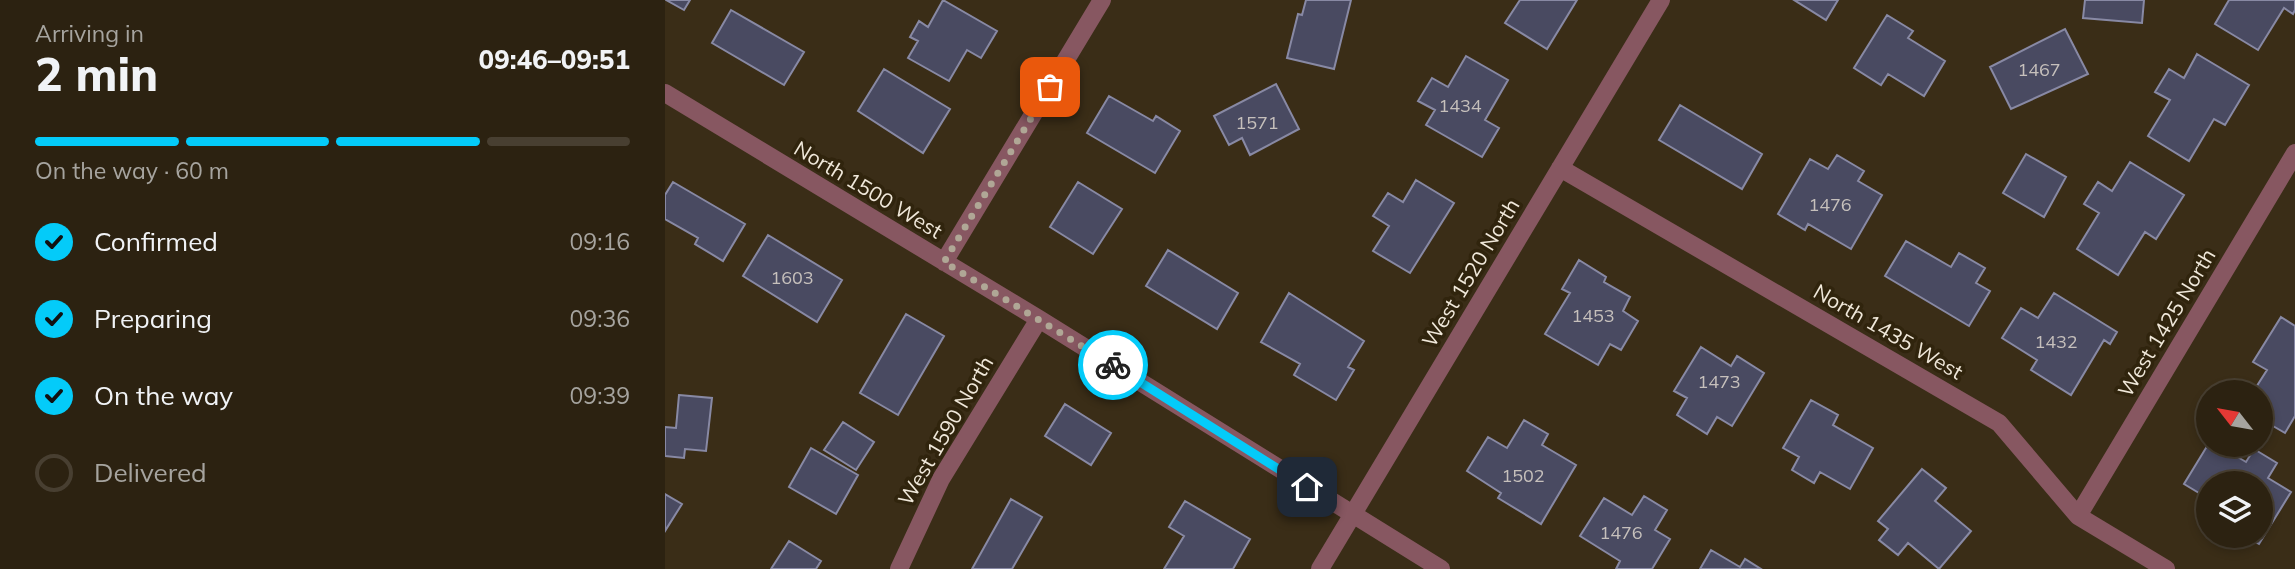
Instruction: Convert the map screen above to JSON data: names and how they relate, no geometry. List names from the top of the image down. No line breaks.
{"streets":{"street":["North 1500 West","West 1520 North","West 1425 North","North 1435 West","West 1590 North"]},"crossings":[["North 1500 West","West 1520 North"],["North 1500 West","West 1590 North"],["West 1520 North","North 1435 West"],["West 1425 North","North 1435 West"]],"house_numbers":["1467","1434","1571","1476","1603","1453","1432","1473","1502","1476"],"north":"top left","page":{"heading":["2 min","Arriving in","09:46–09:51"],"bar":"On the way · 60 m","list":[["Confirmed","09:16"],["Preparing","09:36"],["On the way","09:39"],"Delivered"]}}
